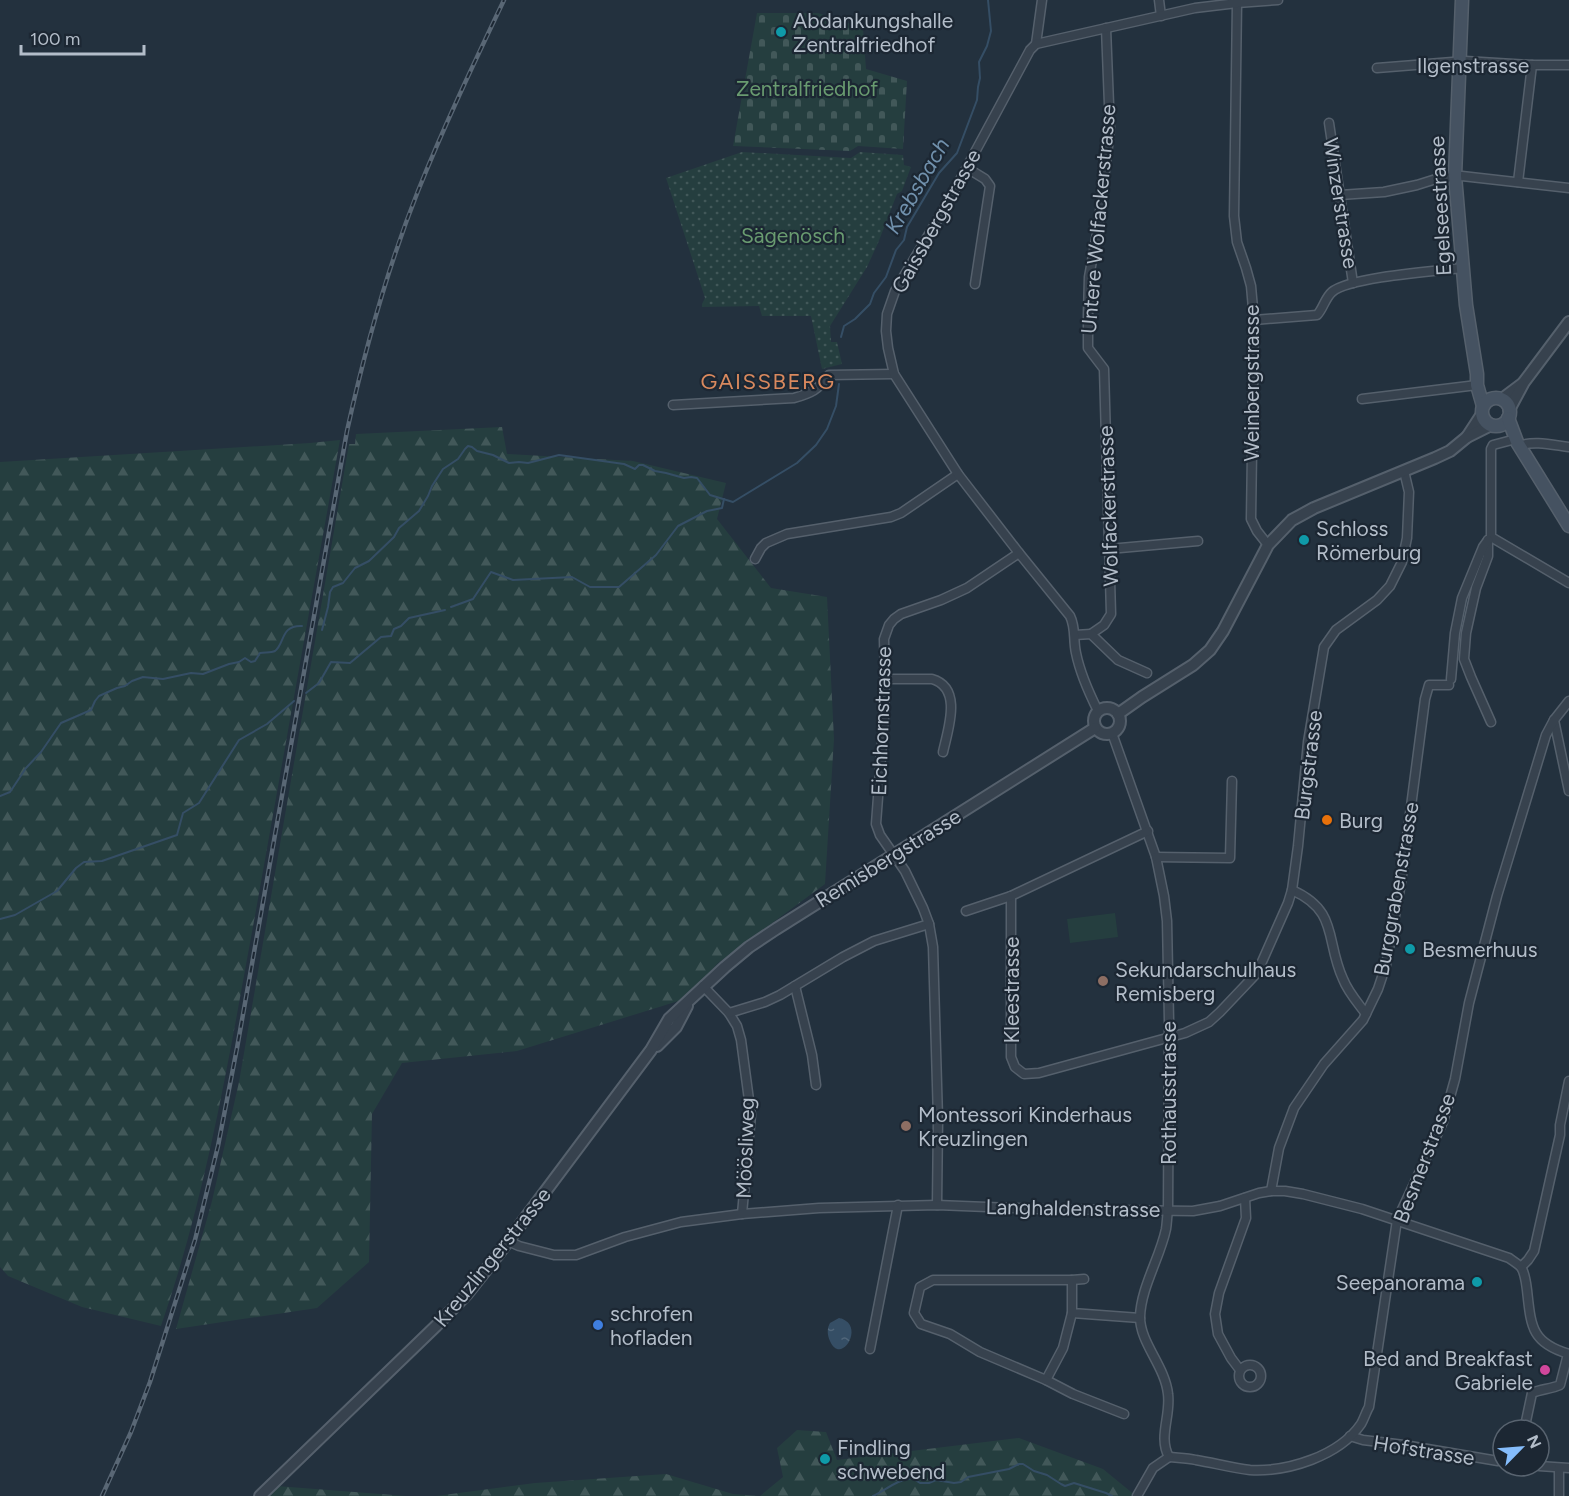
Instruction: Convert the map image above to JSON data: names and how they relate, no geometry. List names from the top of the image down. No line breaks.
{"streets":{"main road":["Egelseestrasse"],"street":["Ilgenstrasse","Winzerstrasse","Untere Wolfackerstrasse","Gaissbergstrasse","Weinbergstrasse","Wolfackerstrasse","Eichhornstrasse","Burgstrasse","Remisbergstrasse","Burggrabenstrasse","Kleestrasse","Rothausstrasse","Möösliweg","Besmerstrasse","Langhaldenstrasse","Kreuzlingerstrasse","Hofstrasse"]},"crossings":[["Ilgenstrasse","Egelseestrasse"],["Untere Wolfackerstrasse","Wolfackerstrasse"],["Gaissbergstrasse","Eichhornstrasse"],["Gaissbergstrasse","Remisbergstrasse"],["Gaissbergstrasse","Rothausstrasse"],["Eichhornstrasse","Remisbergstrasse"],["Eichhornstrasse","Langhaldenstrasse"],["Burgstrasse","Kleestrasse"],["Burgstrasse","Rothausstrasse"],["Remisbergstrasse","Rothausstrasse"],["Remisbergstrasse","Kreuzlingerstrasse"],["Burggrabenstrasse","Langhaldenstrasse"],["Kleestrasse","Rothausstrasse"],["Rothausstrasse","Langhaldenstrasse"],["Möösliweg","Langhaldenstrasse"],["Besmerstrasse","Langhaldenstrasse"],["Besmerstrasse","Hofstrasse"],["Langhaldenstrasse","Kreuzlingerstrasse"]],"districts":["GAISSBERG"],"water":["Krebsbach"],"parks":["Zentralfriedhof","Sägenösch"],"places":["Abdankungshalle Zentralfriedhof","Schloss Römerburg","Burg","Besmerhuus","Sekundarschulhaus Remisberg","Montessori Kinderhaus Kreuzlingen","Seepanorama","schrofen hofladen","Bed and Breakfast Gabriele","Findling schwebend"],"scale_bar":"100 m","north":"top right"}
